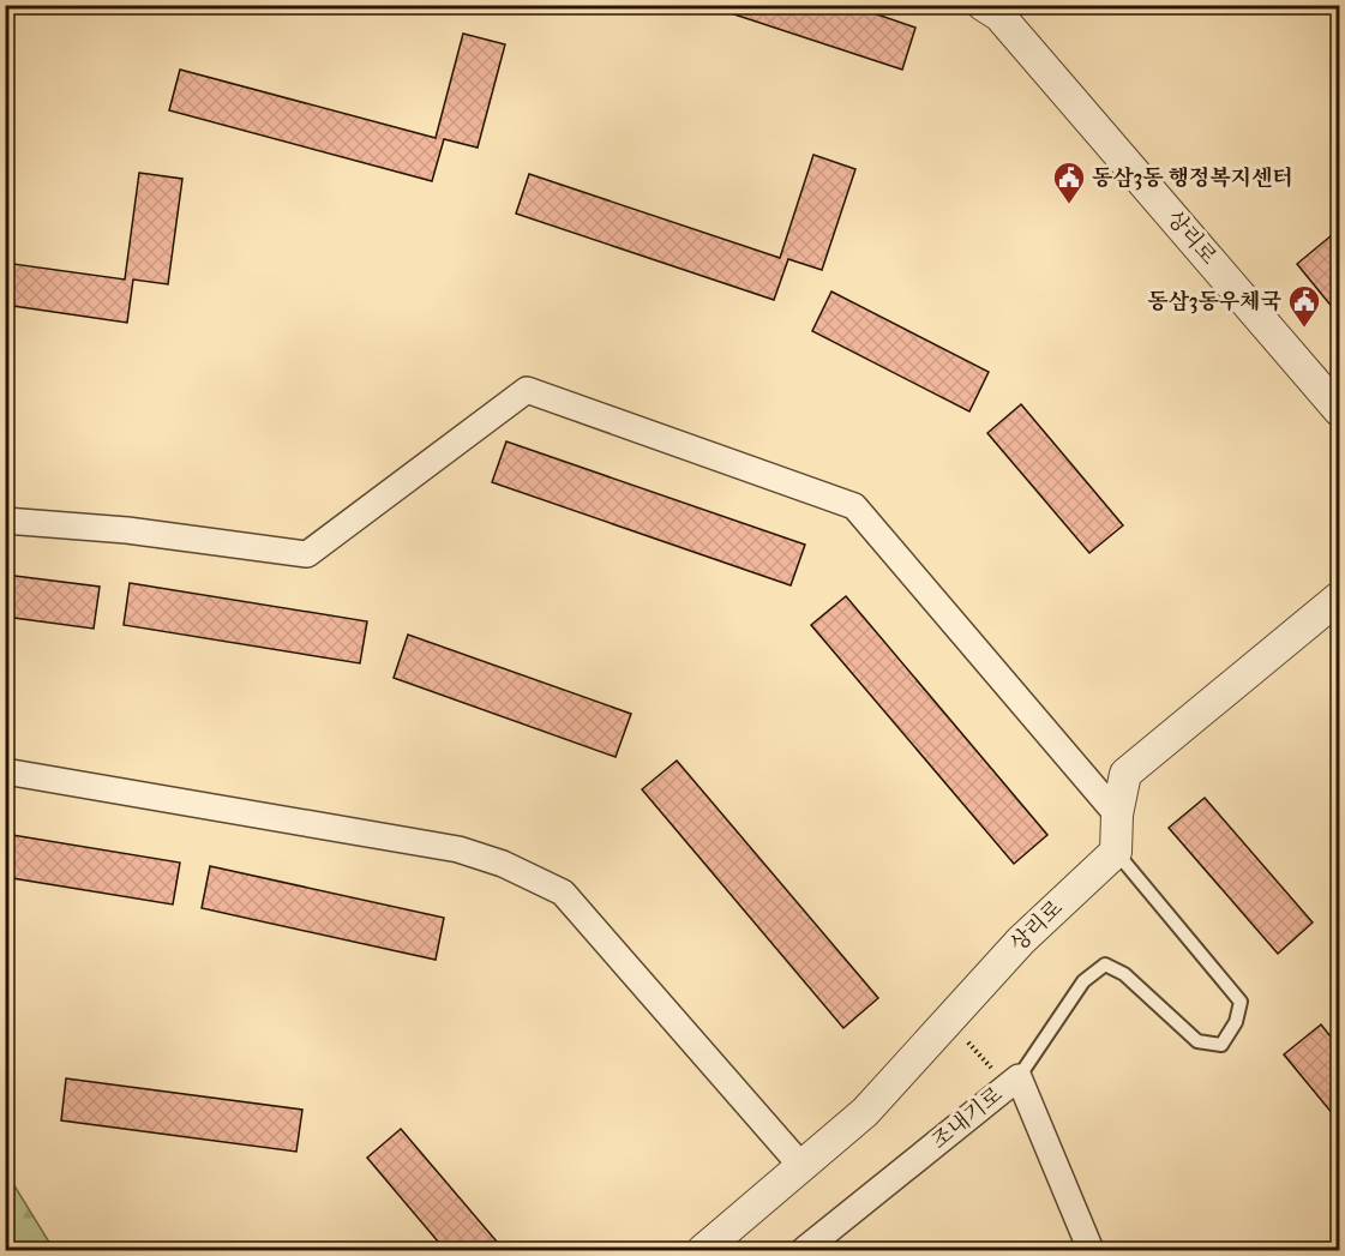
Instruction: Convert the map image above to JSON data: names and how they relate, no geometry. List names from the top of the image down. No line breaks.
{"streets":{"street":["상리로","조내기로"]},"places":{"public building":["동삼3동 행정복지센터","동삼3동우체국"]}}
